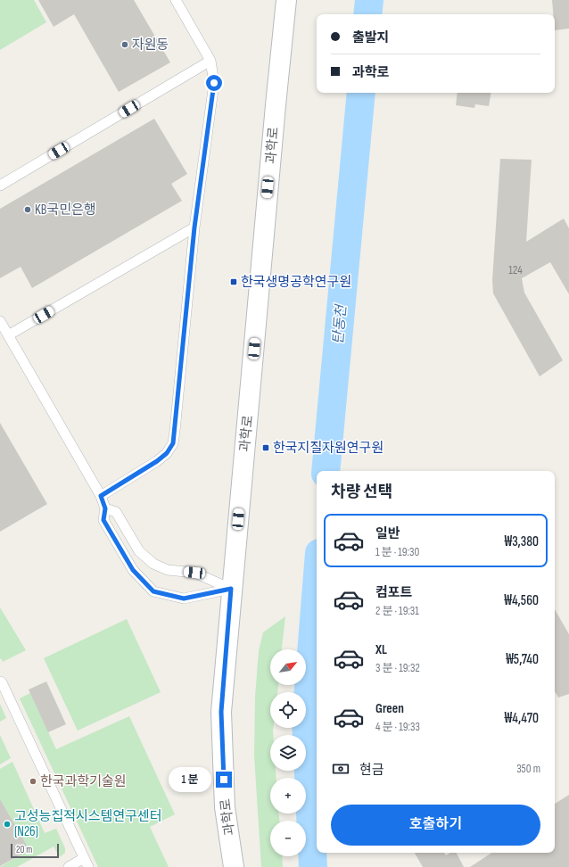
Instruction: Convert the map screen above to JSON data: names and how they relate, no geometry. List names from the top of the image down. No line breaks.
{"streets":{"main road":["과학로"]},"water":["탄동천"],"places":{"other":["자원동","KB국민은행","한국과학기술원","고성능집적시스템연구센터 (N26)"],"transit":["한국생명공학연구원","한국지질자원연구원"]},"house_numbers":["124"],"scale_bar":"20 m","north":"top right","page":{"banner":["출발지","과학로"],"heading":"차량 선택","list":[{"name":"일반","note":"1 분 · 19:30","value":"₩3,380"},{"name":"컴포트","note":"2 분 · 19:31","value":"₩4,560"},{"name":"XL","note":"3 분 · 19:32","value":"₩5,740"},{"name":"Green","note":"4 분 · 19:33","value":"₩4,470"}],"map_buttons":["+","−"],"pay":["현금","350 m"],"bubble":"1 분","buttons":"호출하기","scale":"20 m"}}
